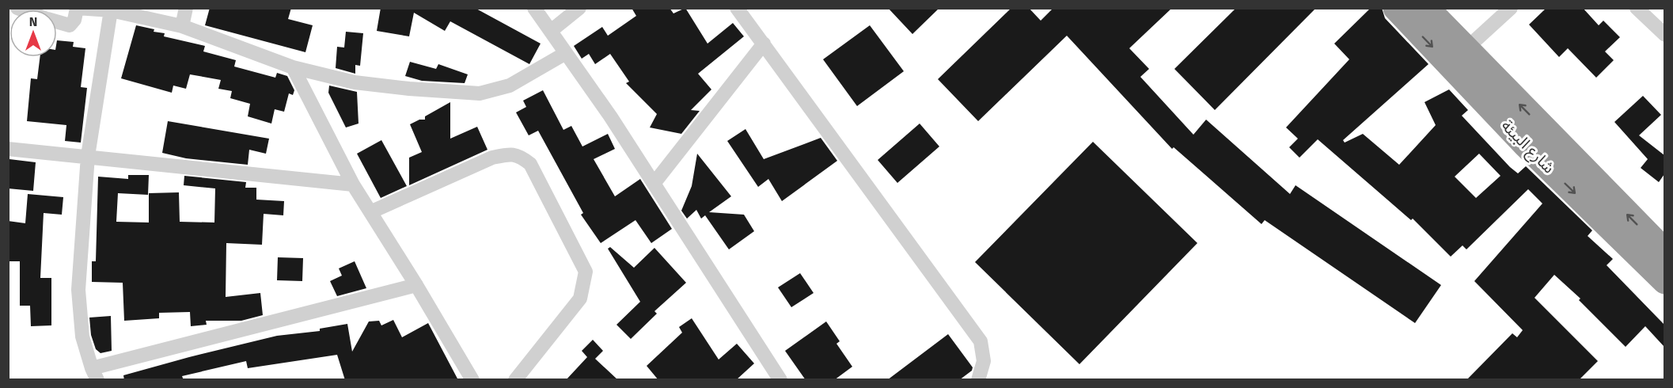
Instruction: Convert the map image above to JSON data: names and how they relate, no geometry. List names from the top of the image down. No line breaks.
{"streets":{"highway":["شارع البيئة"]},"north":"top"}
